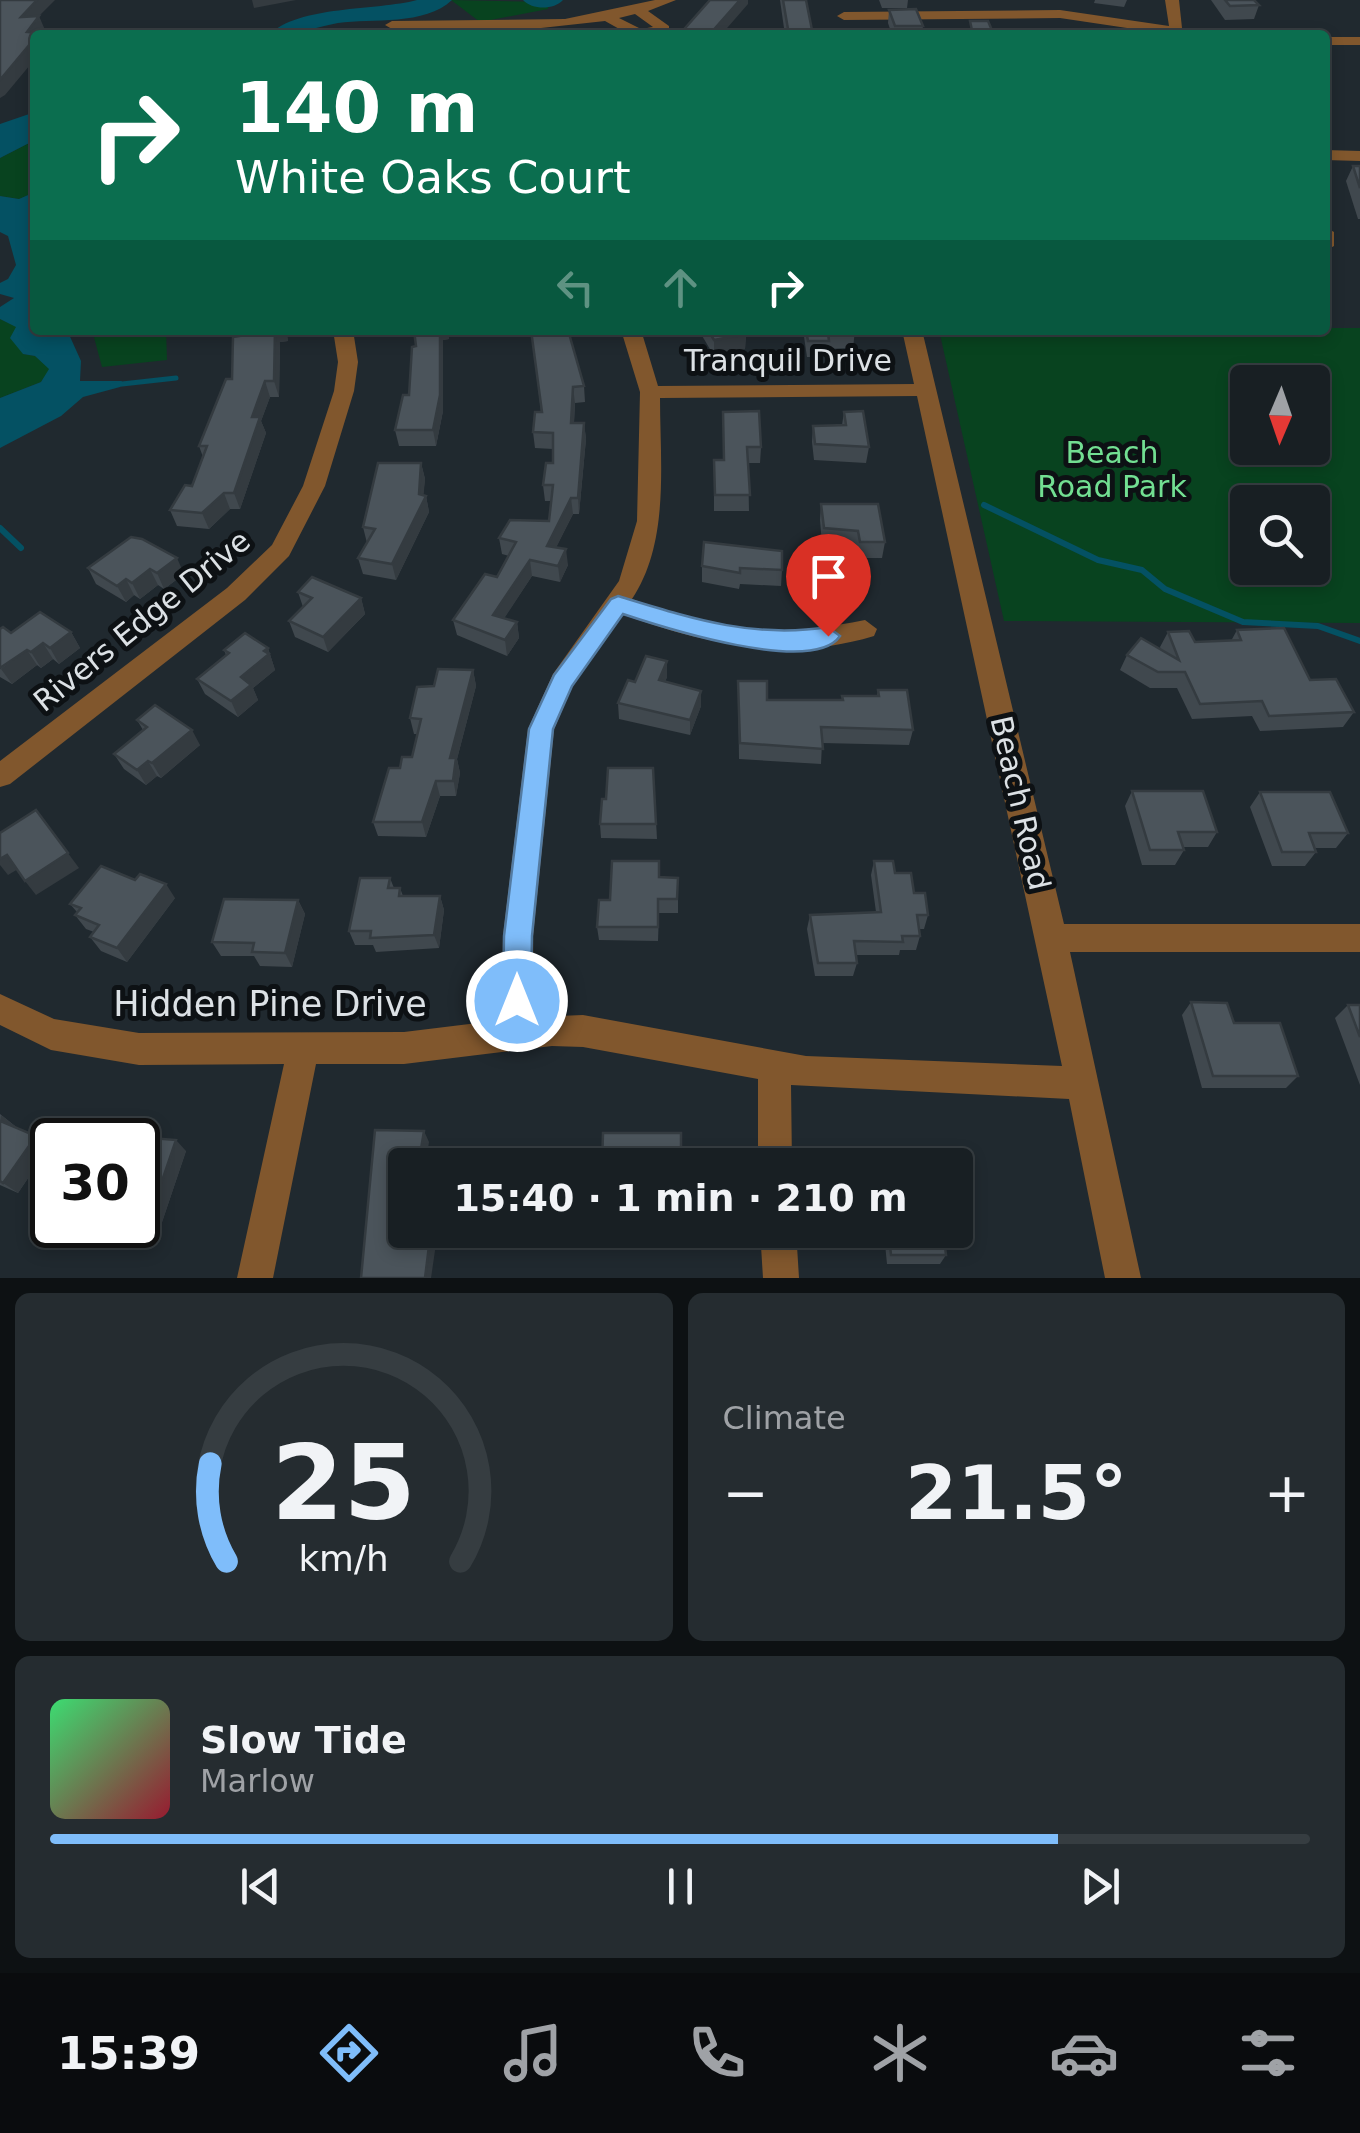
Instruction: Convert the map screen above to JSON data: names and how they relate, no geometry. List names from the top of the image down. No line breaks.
{"streets":{"street":["Tranquil Drive","Rivers Edge Drive","Beach Road","Hidden Pine Drive"]},"crossings":[["Tranquil Drive","Beach Road"],["Beach Road","Hidden Pine Drive"]],"parks":["Beach Road Park"],"north":"bottom","page":{"turn":["140 m","White Oaks Court"],"limit":"30","trip":"15:40 · 1 min · 210 m","tile":"Climate","heat":["−","21.5°","+"],"song":["Slow Tide","Marlow"],"tabs":"15:39","gauge":["25","km/h"]}}
